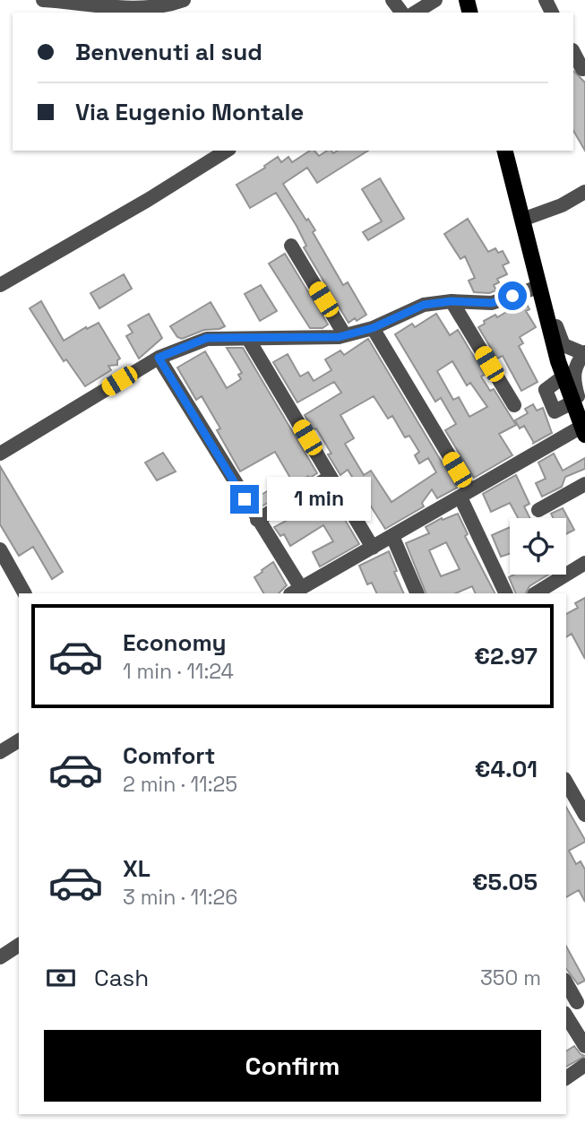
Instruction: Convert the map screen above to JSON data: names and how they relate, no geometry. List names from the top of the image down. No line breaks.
{"page":{"banner":["Benvenuti al sud","Via Eugenio Montale"],"bubble":"1 min","list":[{"name":"Economy","note":"1 min · 11:24","value":"€2.97"},{"name":"Comfort","note":"2 min · 11:25","value":"€4.01"},{"name":"XL","note":"3 min · 11:26","value":"€5.05"}],"pay":["Cash","350 m"],"buttons":"Confirm"}}
